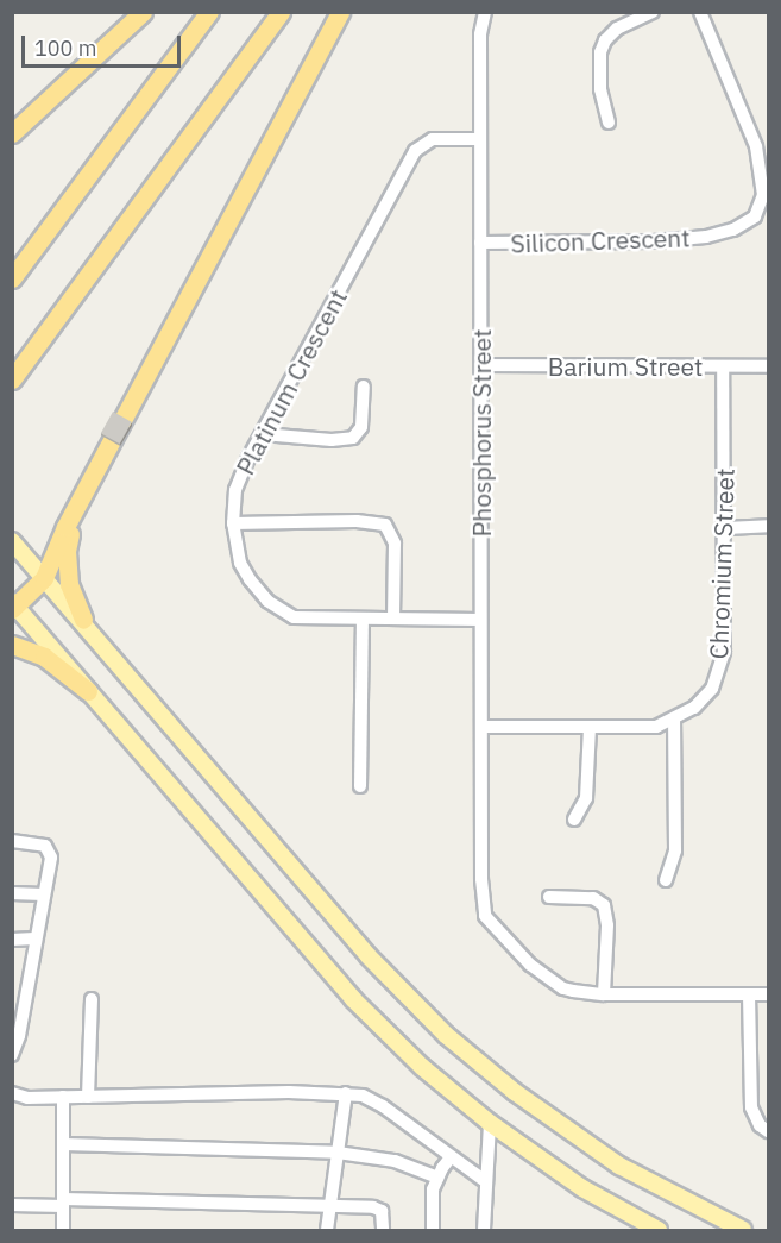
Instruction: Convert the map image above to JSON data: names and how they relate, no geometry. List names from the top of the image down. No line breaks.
{"streets":{"street":["Silicon Crescent","Barium Street","Platinum Crescent","Phosphorus Street","Chromium Street"]},"crossings":[["Silicon Crescent","Phosphorus Street"],["Barium Street","Phosphorus Street"],["Barium Street","Chromium Street"],["Platinum Crescent","Phosphorus Street"],["Phosphorus Street","Chromium Street"]],"scale_bar":"100 m"}
